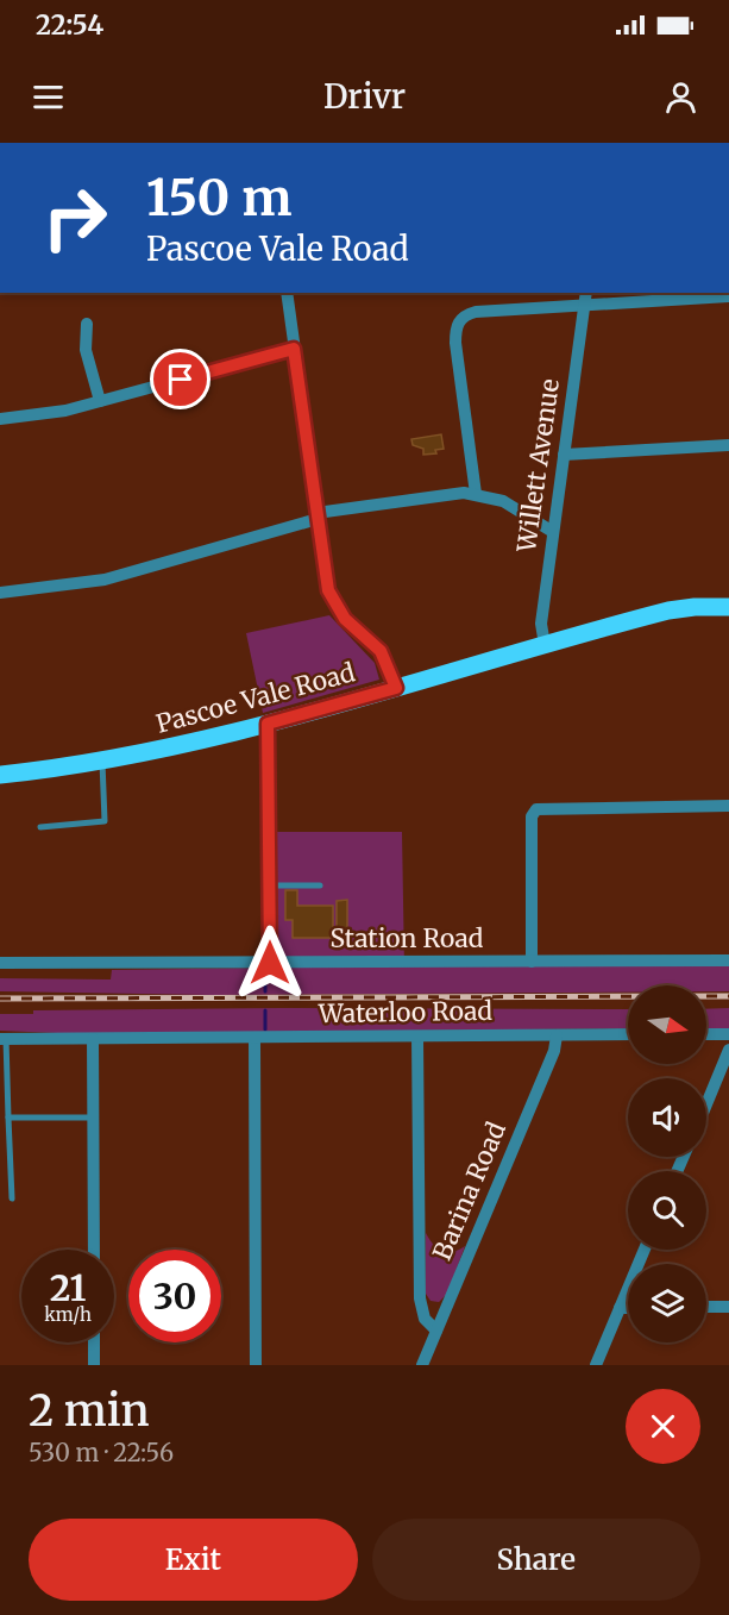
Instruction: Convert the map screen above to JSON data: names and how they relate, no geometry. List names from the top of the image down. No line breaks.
{"streets":{"main road":["Pascoe Vale Road"],"street":["Willett Avenue","Station Road","Waterloo Road","Barina Road"]},"crossings":[["Willett Avenue","Pascoe Vale Road"],["Waterloo Road","Barina Road"]],"north":"right","page":{"status":"22:54","header":"Drivr","turn":["150 m","Pascoe Vale Road"],"speed":"21 km/h","limit":"30","heading":["2 min","530 m · 22:56"],"buttons":["Exit","Share"]}}
